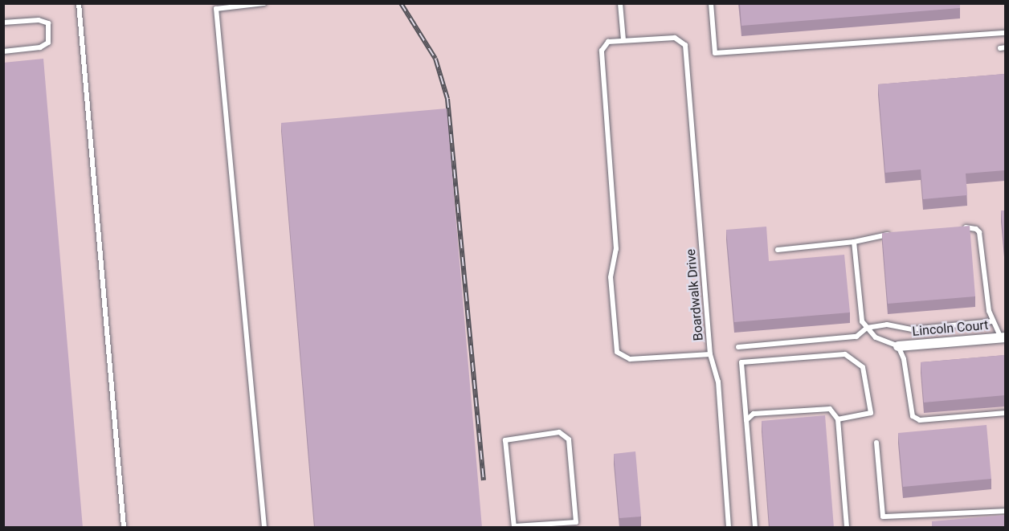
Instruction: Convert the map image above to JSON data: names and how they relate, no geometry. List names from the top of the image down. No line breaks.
{"streets":{"street":["Lincoln Court"],"lane":["Boardwalk Drive"]}}
